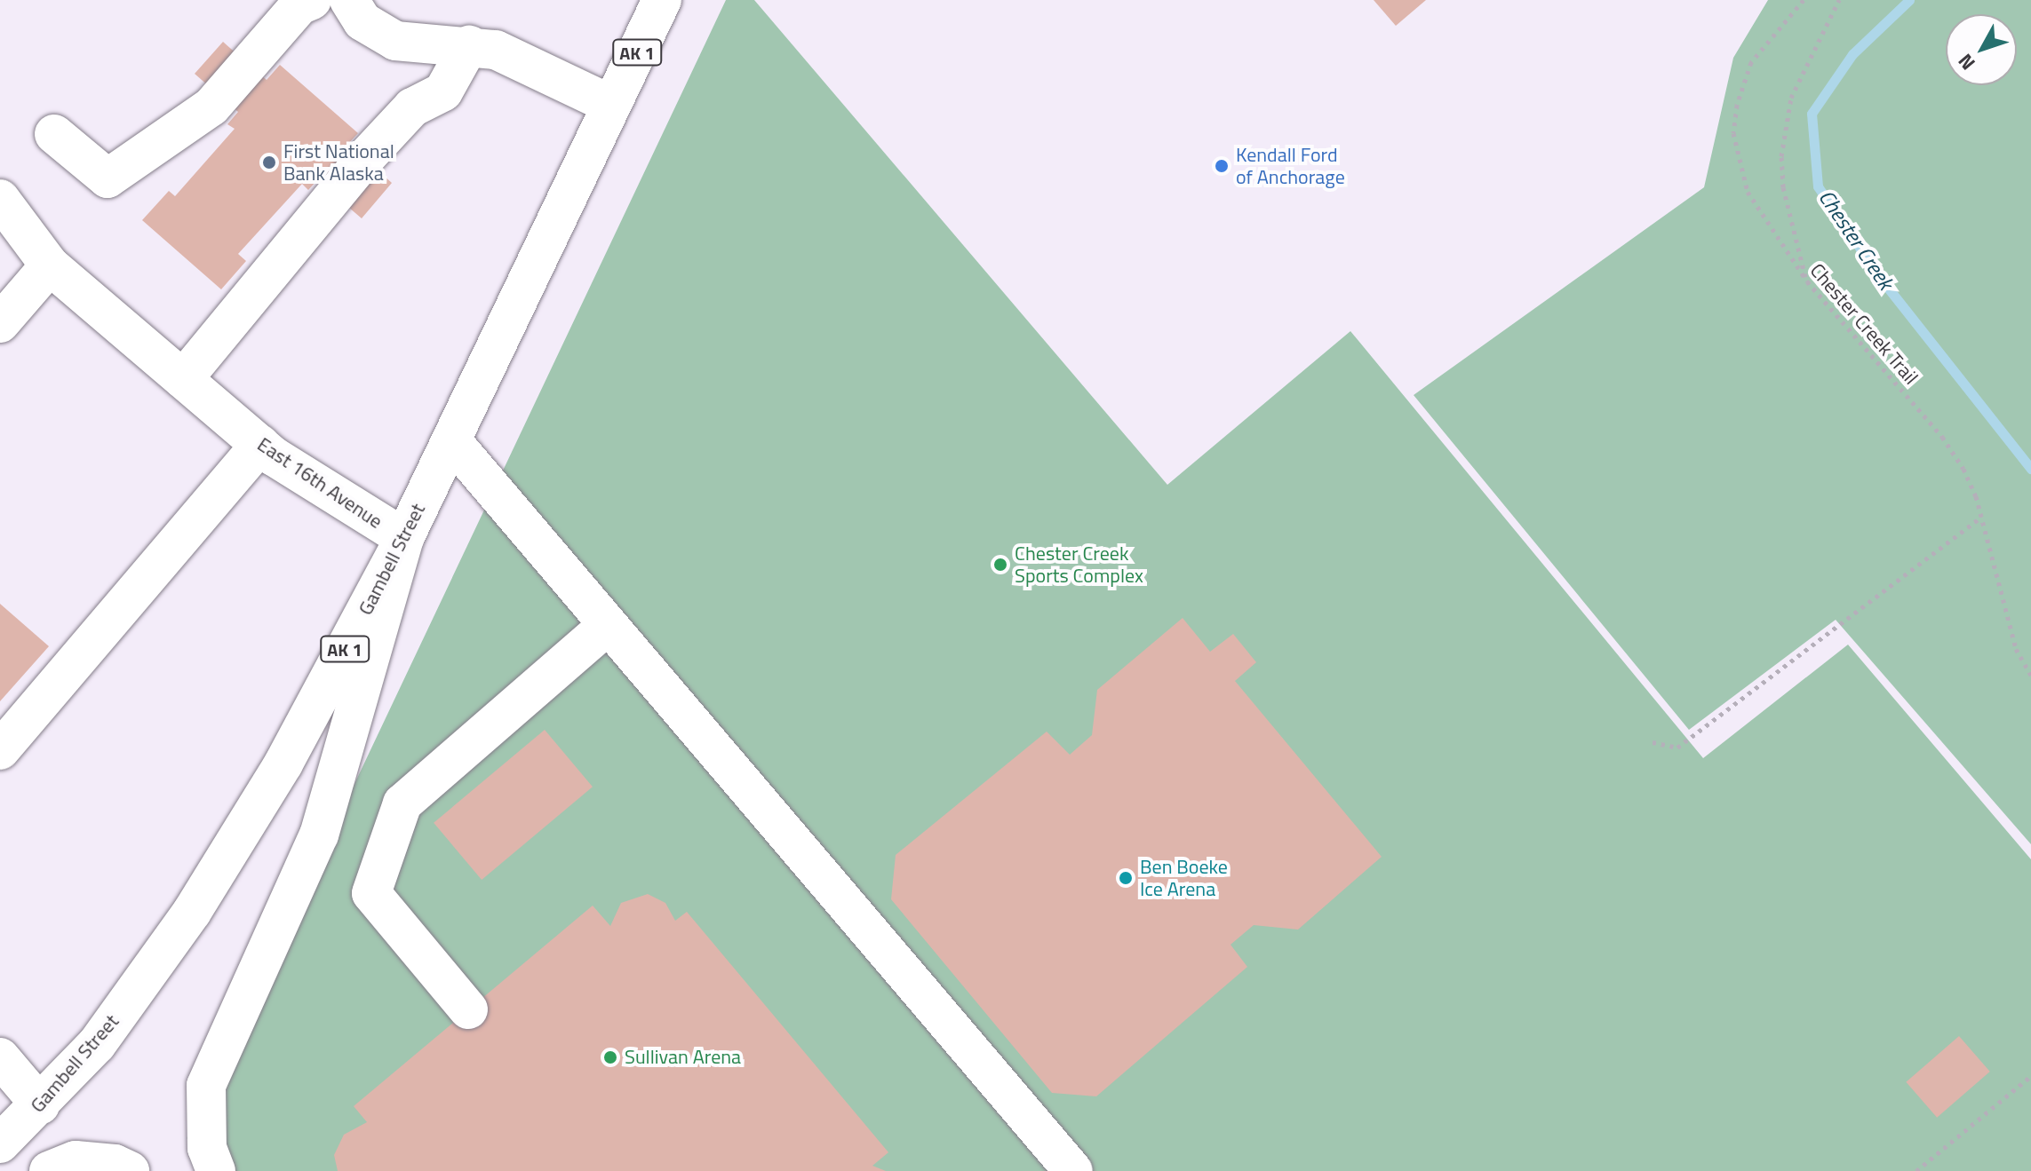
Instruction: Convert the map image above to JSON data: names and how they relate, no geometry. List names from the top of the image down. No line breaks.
{"streets":{"main road":["AK 1","East 16th Avenue","Gambell Street"],"path":["Chester Creek Trail"]},"crossings":[["East 16th Avenue","Gambell Street"]],"water":["Chester Creek"],"places":["First National Bank Alaska","Kendall Ford of Anchorage","Chester Creek Sports Complex","Ben Boeke Ice Arena","Sullivan Arena"],"north":"bottom left"}
